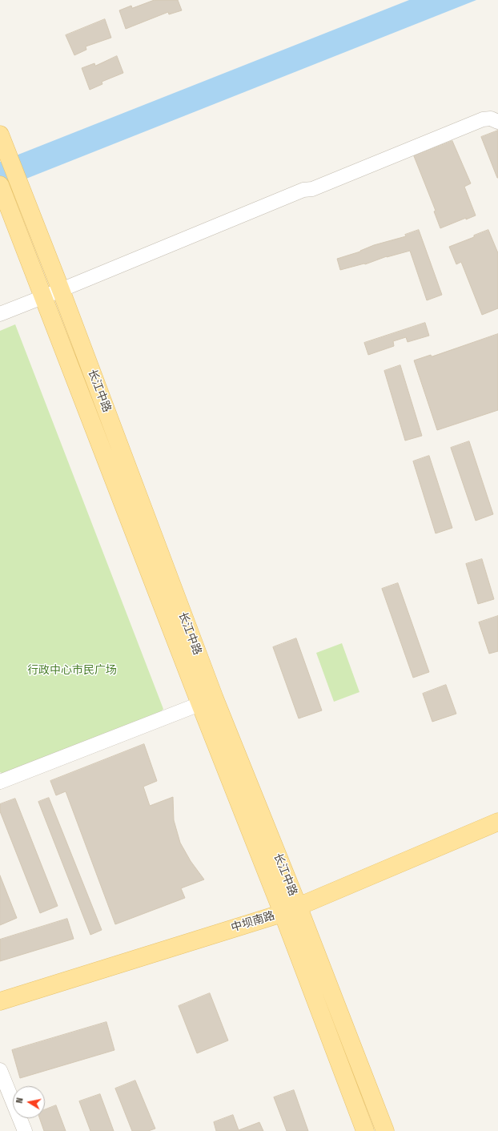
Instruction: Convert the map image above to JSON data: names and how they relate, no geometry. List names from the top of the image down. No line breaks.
{"streets":{"main road":["长江中路","中坝南路"]},"crossings":[["长江中路","中坝南路"]],"parks":["行政中心市民广场"],"north":"left"}
